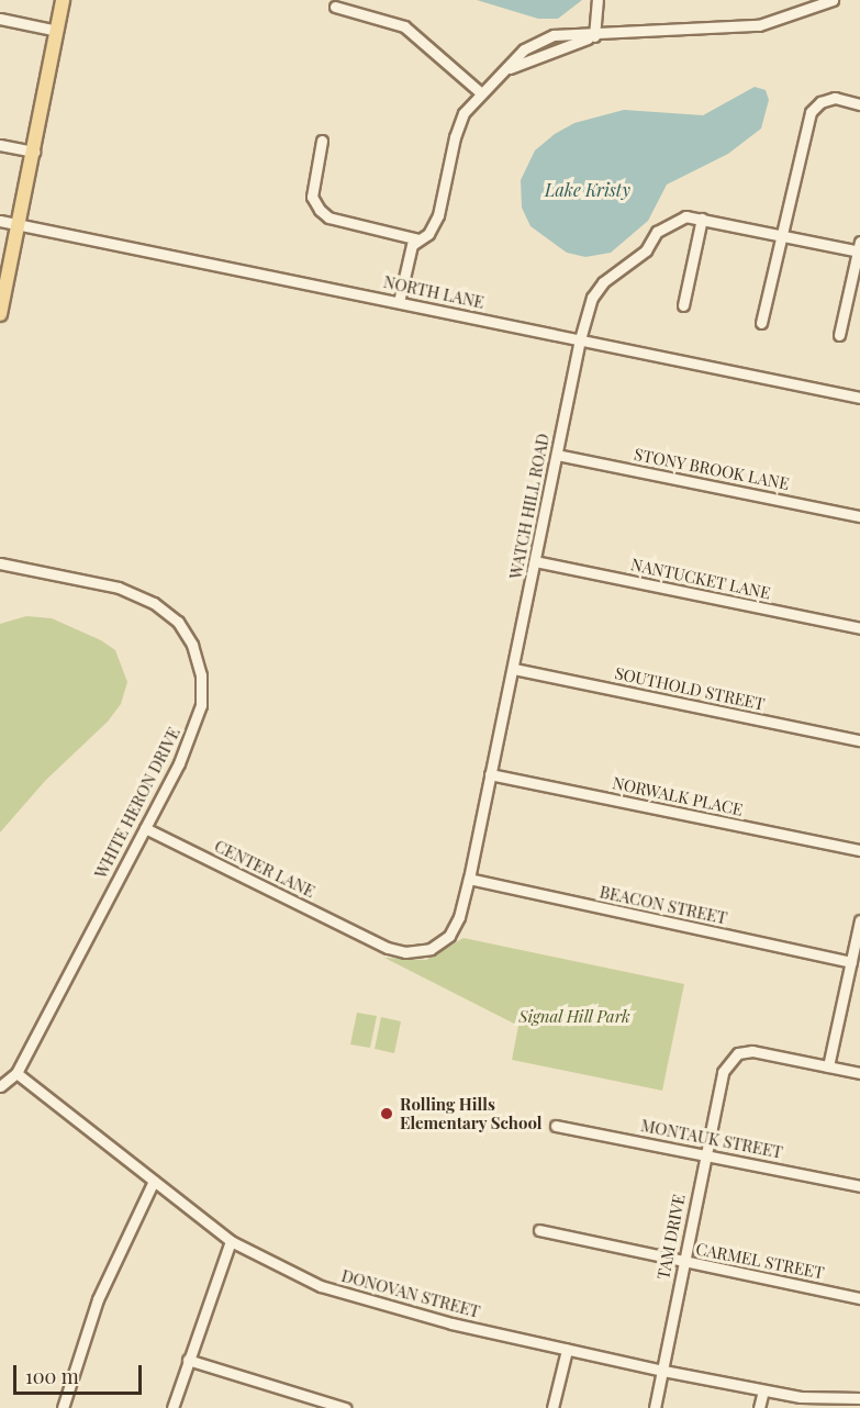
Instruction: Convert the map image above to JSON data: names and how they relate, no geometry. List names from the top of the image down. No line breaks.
{"streets":{"street":["NORTH LANE","STONY BROOK LANE","WATCH HILL ROAD","NANTUCKET LANE","SOUTHOLD STREET","NORWALK PLACE","WHITE HERON DRIVE","CENTER LANE","BEACON STREET","MONTAUK STREET","TAM DRIVE","CARMEL STREET","DONOVAN STREET"]},"crossings":[["NORTH LANE","WATCH HILL ROAD"],["STONY BROOK LANE","WATCH HILL ROAD"],["WATCH HILL ROAD","NANTUCKET LANE"],["WATCH HILL ROAD","SOUTHOLD STREET"],["WATCH HILL ROAD","NORWALK PLACE"],["WATCH HILL ROAD","CENTER LANE"],["WATCH HILL ROAD","BEACON STREET"],["WHITE HERON DRIVE","CENTER LANE"],["WHITE HERON DRIVE","DONOVAN STREET"],["MONTAUK STREET","TAM DRIVE"],["TAM DRIVE","CARMEL STREET"],["TAM DRIVE","DONOVAN STREET"]],"water":["Lake Kristy"],"parks":["Signal Hill Park"],"places":["Rolling Hills Elementary School"],"scale_bar":"100 m"}
